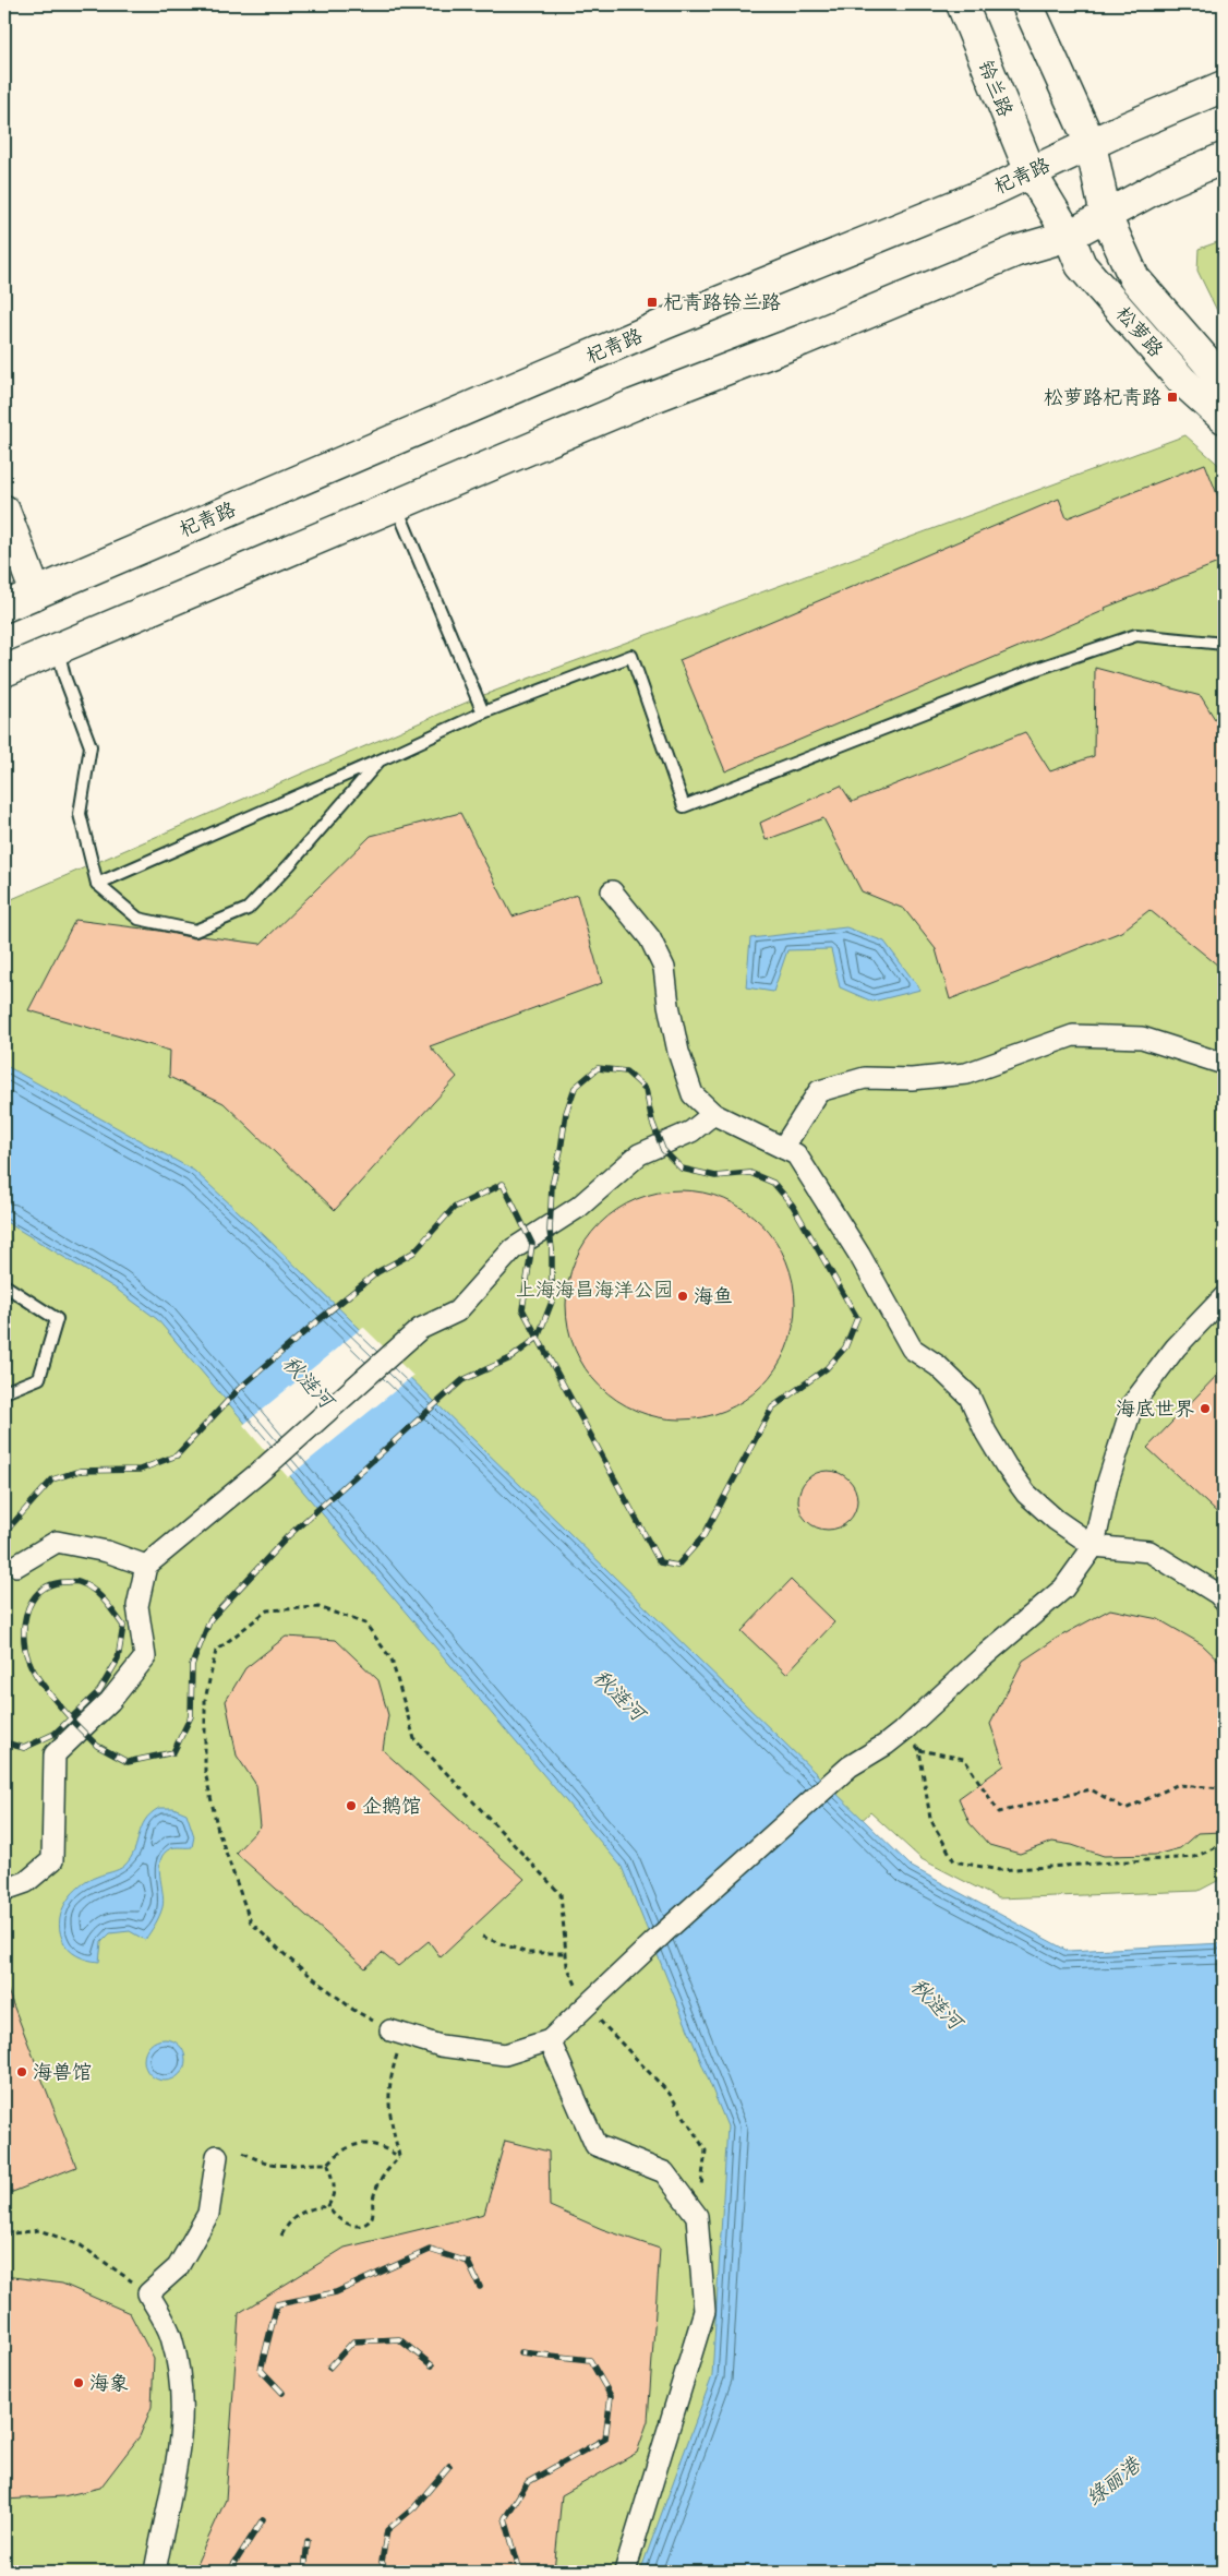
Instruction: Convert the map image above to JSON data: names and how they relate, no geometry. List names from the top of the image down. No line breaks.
{"streets":{"main road":["铃兰路","杞青路","松萝路"]},"crossings":[["铃兰路","杞青路"],["铃兰路","松萝路"],["杞青路","松萝路"]],"water":["秋涟河","绿丽港"],"parks":["上海海昌海洋公园"],"places":{"transit":["杞青路铃兰路","松萝路杞青路"],"other":["海鱼","海底世界","企鹅馆","海兽馆","海象"]}}
